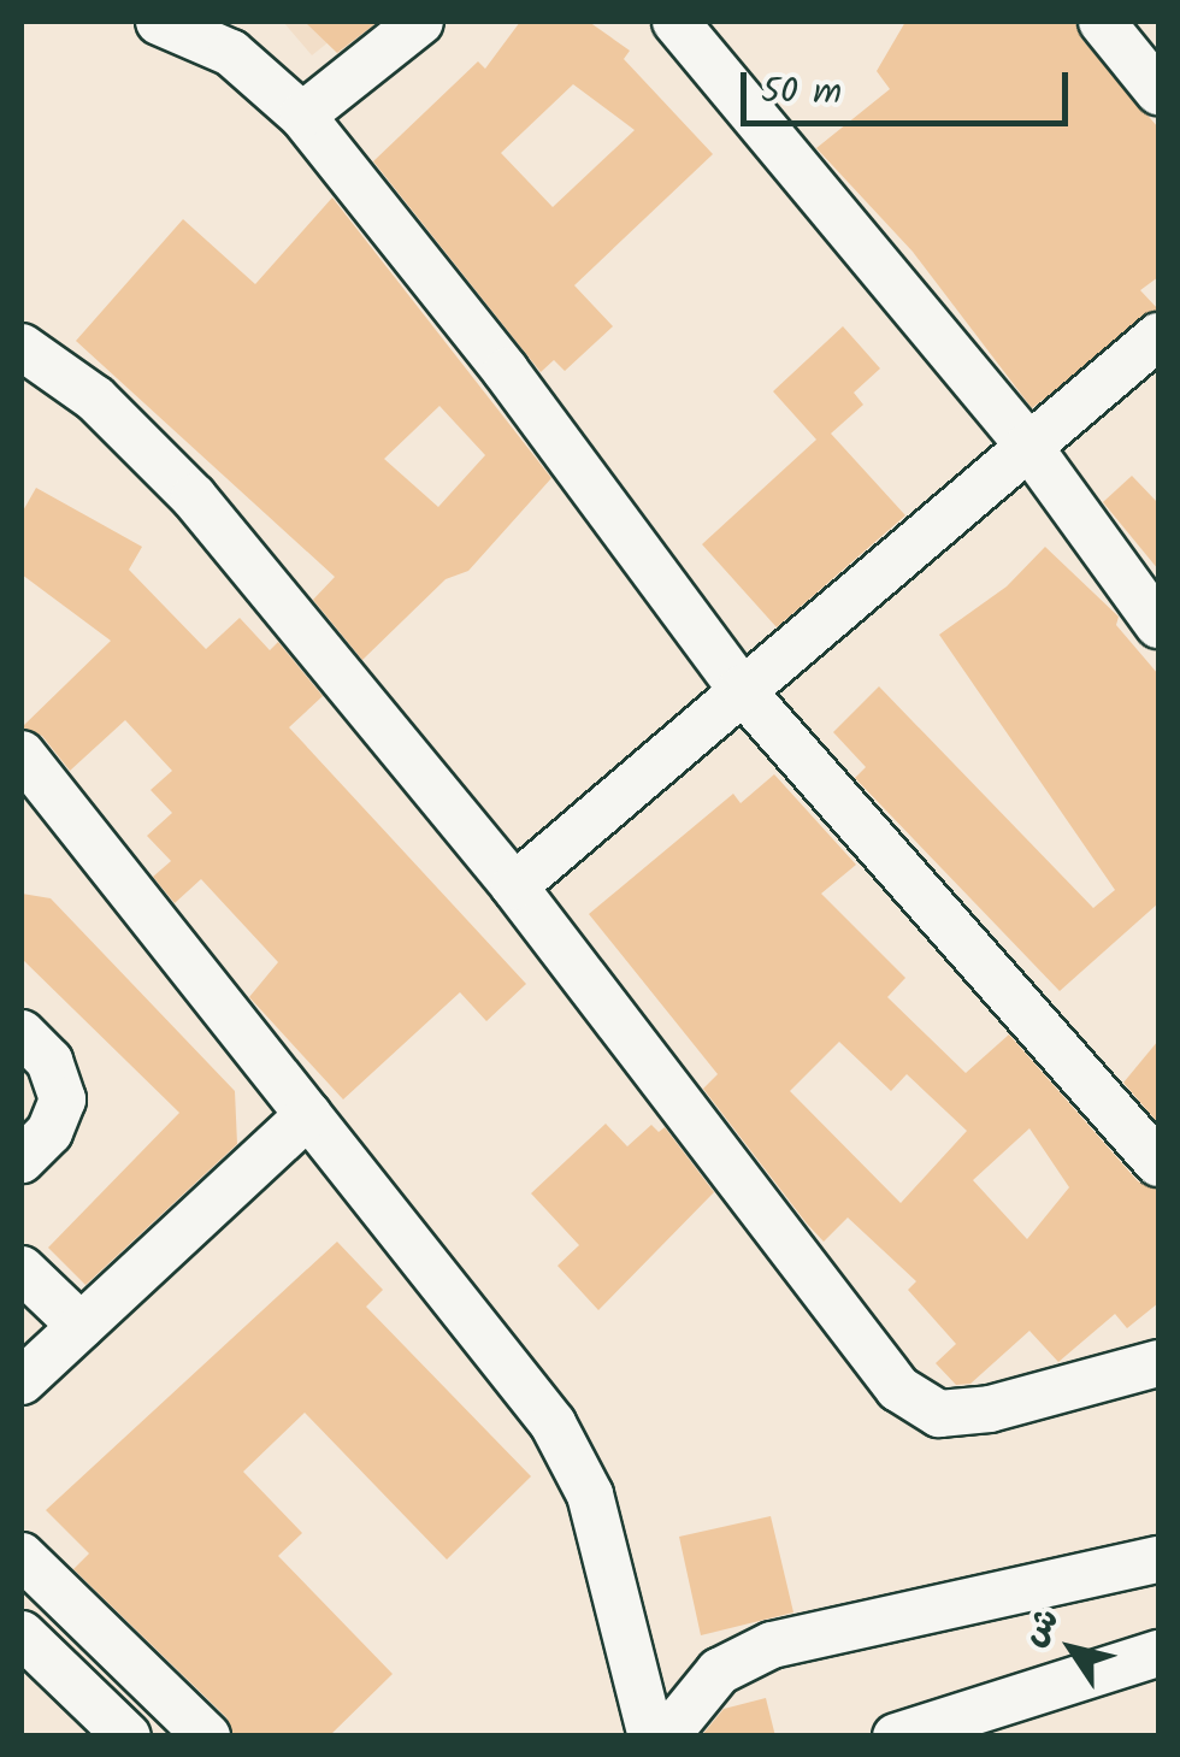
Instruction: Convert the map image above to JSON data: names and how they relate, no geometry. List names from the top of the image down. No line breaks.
{"scale_bar":"50 m","north":"top left"}
